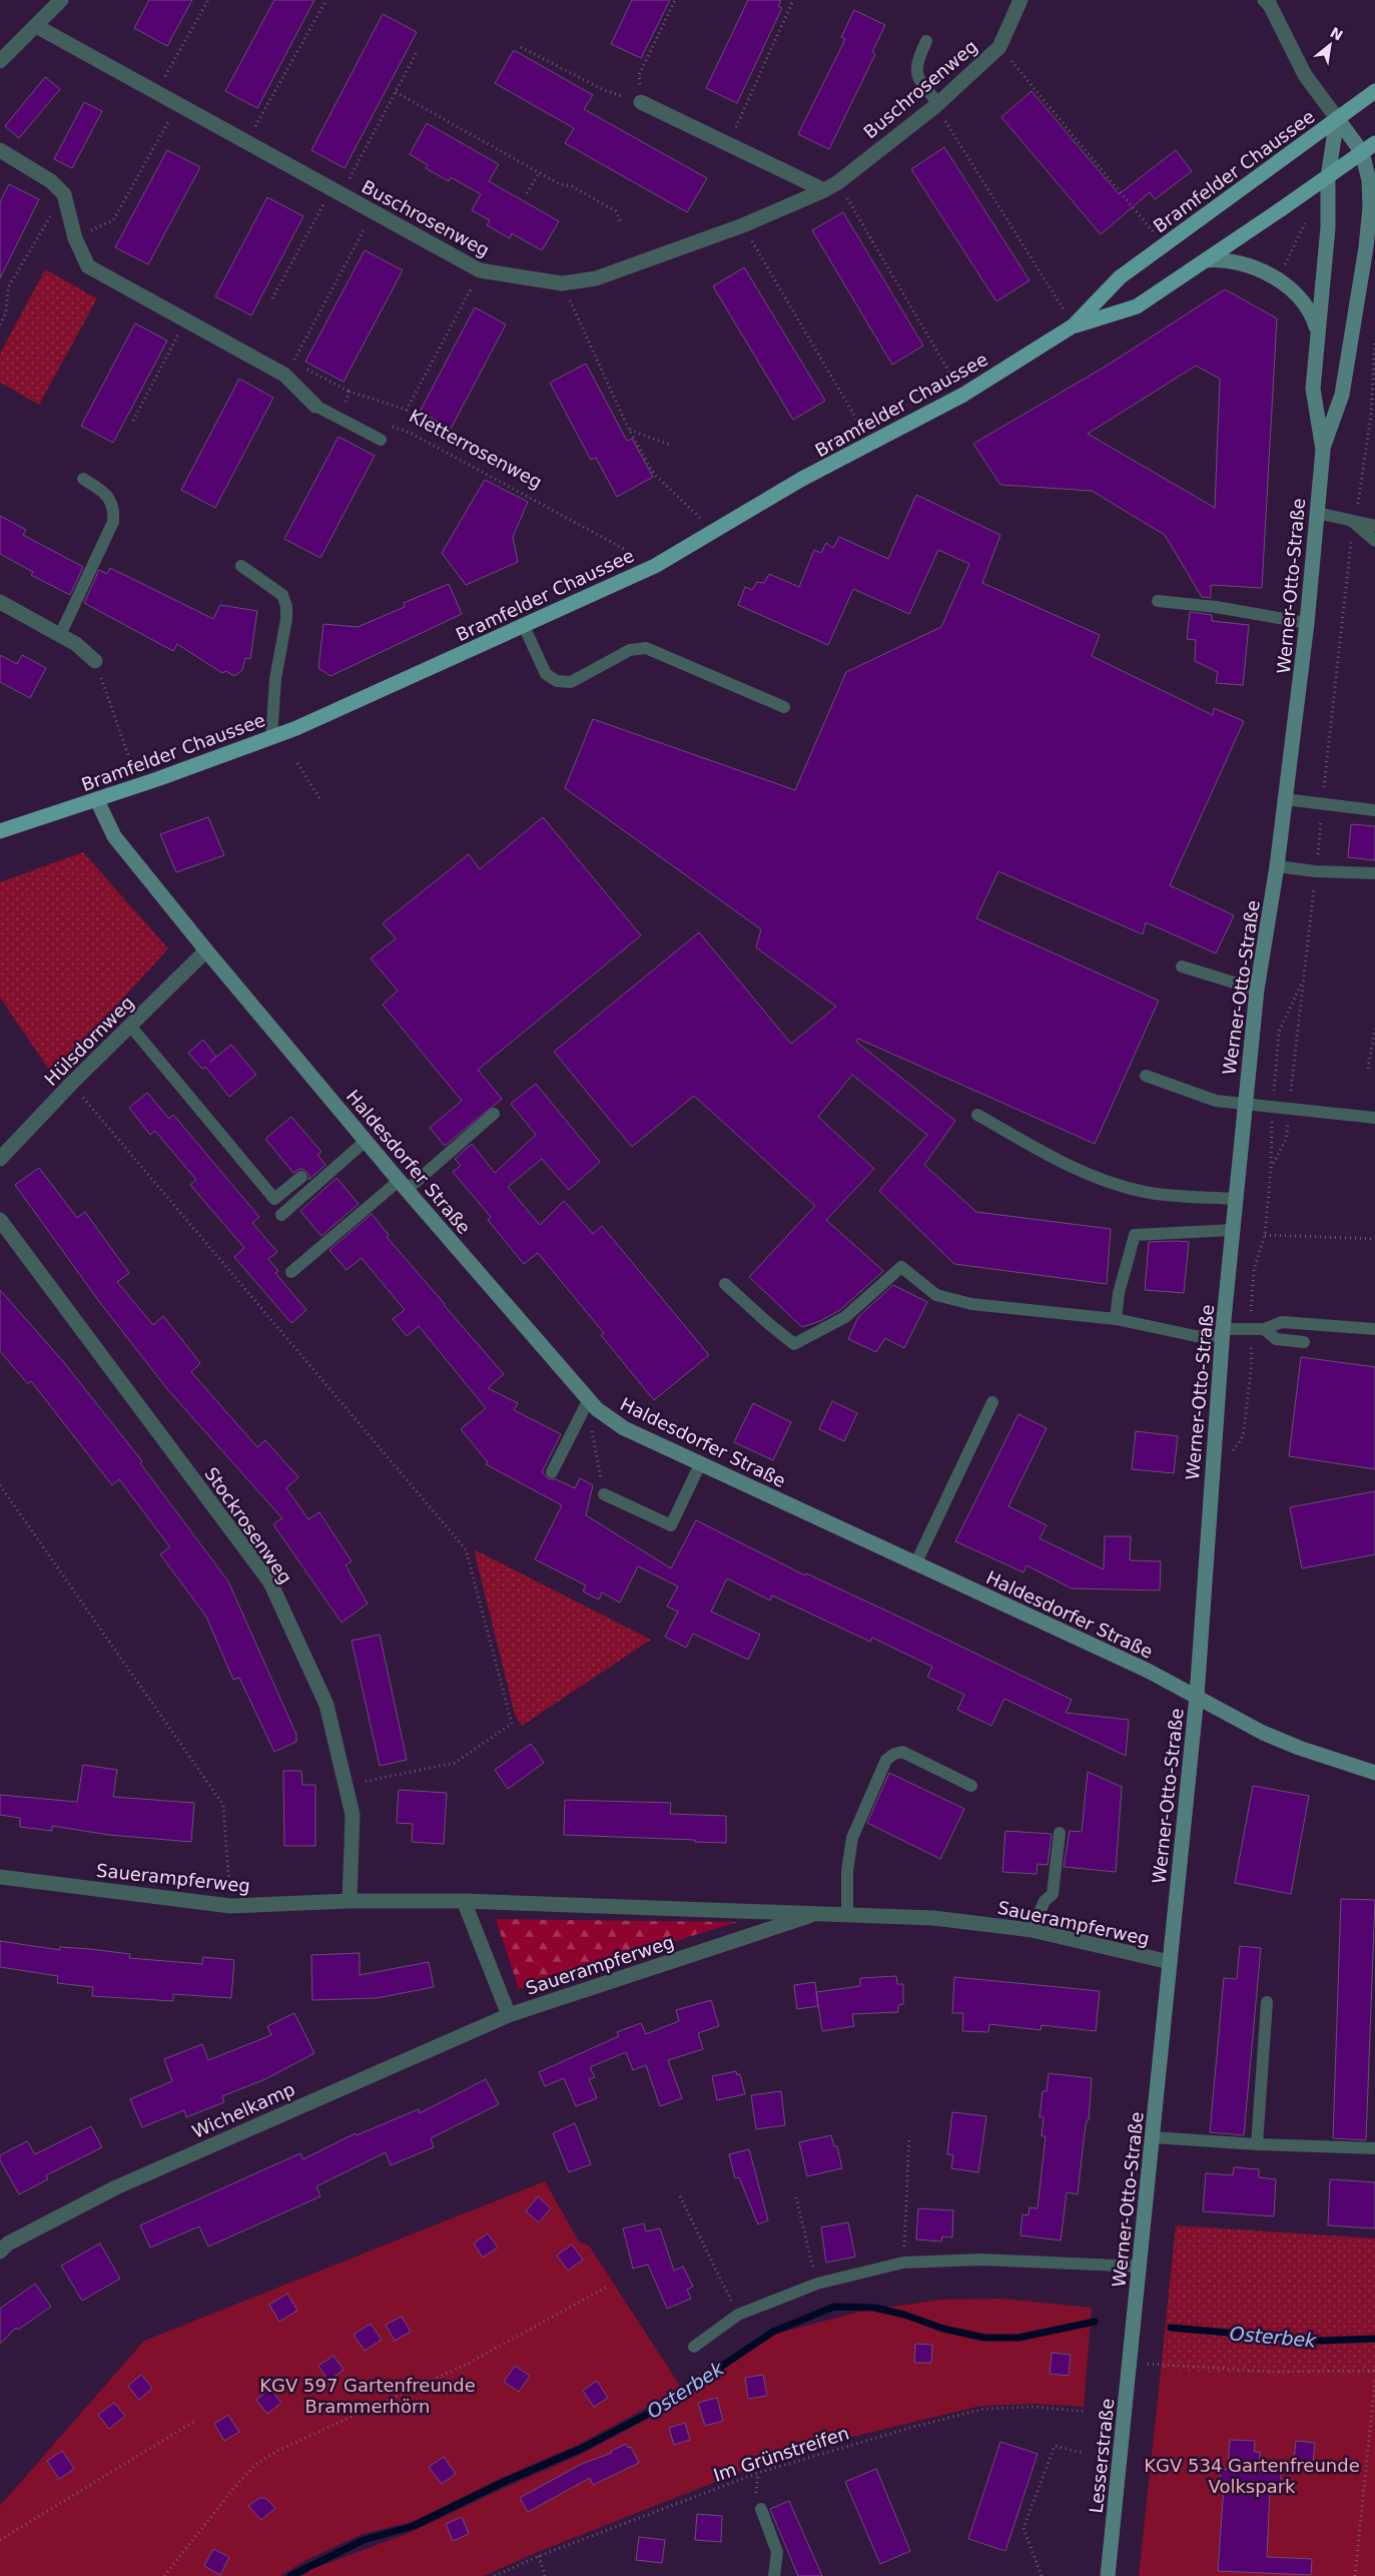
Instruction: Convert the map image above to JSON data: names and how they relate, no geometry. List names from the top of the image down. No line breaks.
{"streets":{"main road":["Bramfelder Chaussee","Werner-Otto-Straße","Haldesdorfer Straße","Lesserstraße"],"street":["Buschrosenweg","Hülsdornweg","Stockrosenweg","Sauerampferweg","Wichelkamp"],"path":["Kletterrosenweg","Im Grünstreifen"]},"crossings":[["Buschrosenweg","Kletterrosenweg"],["Bramfelder Chaussee","Kletterrosenweg"],["Bramfelder Chaussee","Werner-Otto-Straße"],["Bramfelder Chaussee","Haldesdorfer Straße"],["Werner-Otto-Straße","Haldesdorfer Straße"],["Werner-Otto-Straße","Sauerampferweg"],["Werner-Otto-Straße","Lesserstraße"],["Hülsdornweg","Haldesdorfer Straße"],["Stockrosenweg","Sauerampferweg"],["Sauerampferweg","Wichelkamp"]],"water":["Osterbek"],"parks":["KGV 597 Gartenfreunde Brammerhörn","KGV 534 Gartenfreunde Volkspark"],"north":"top right"}
